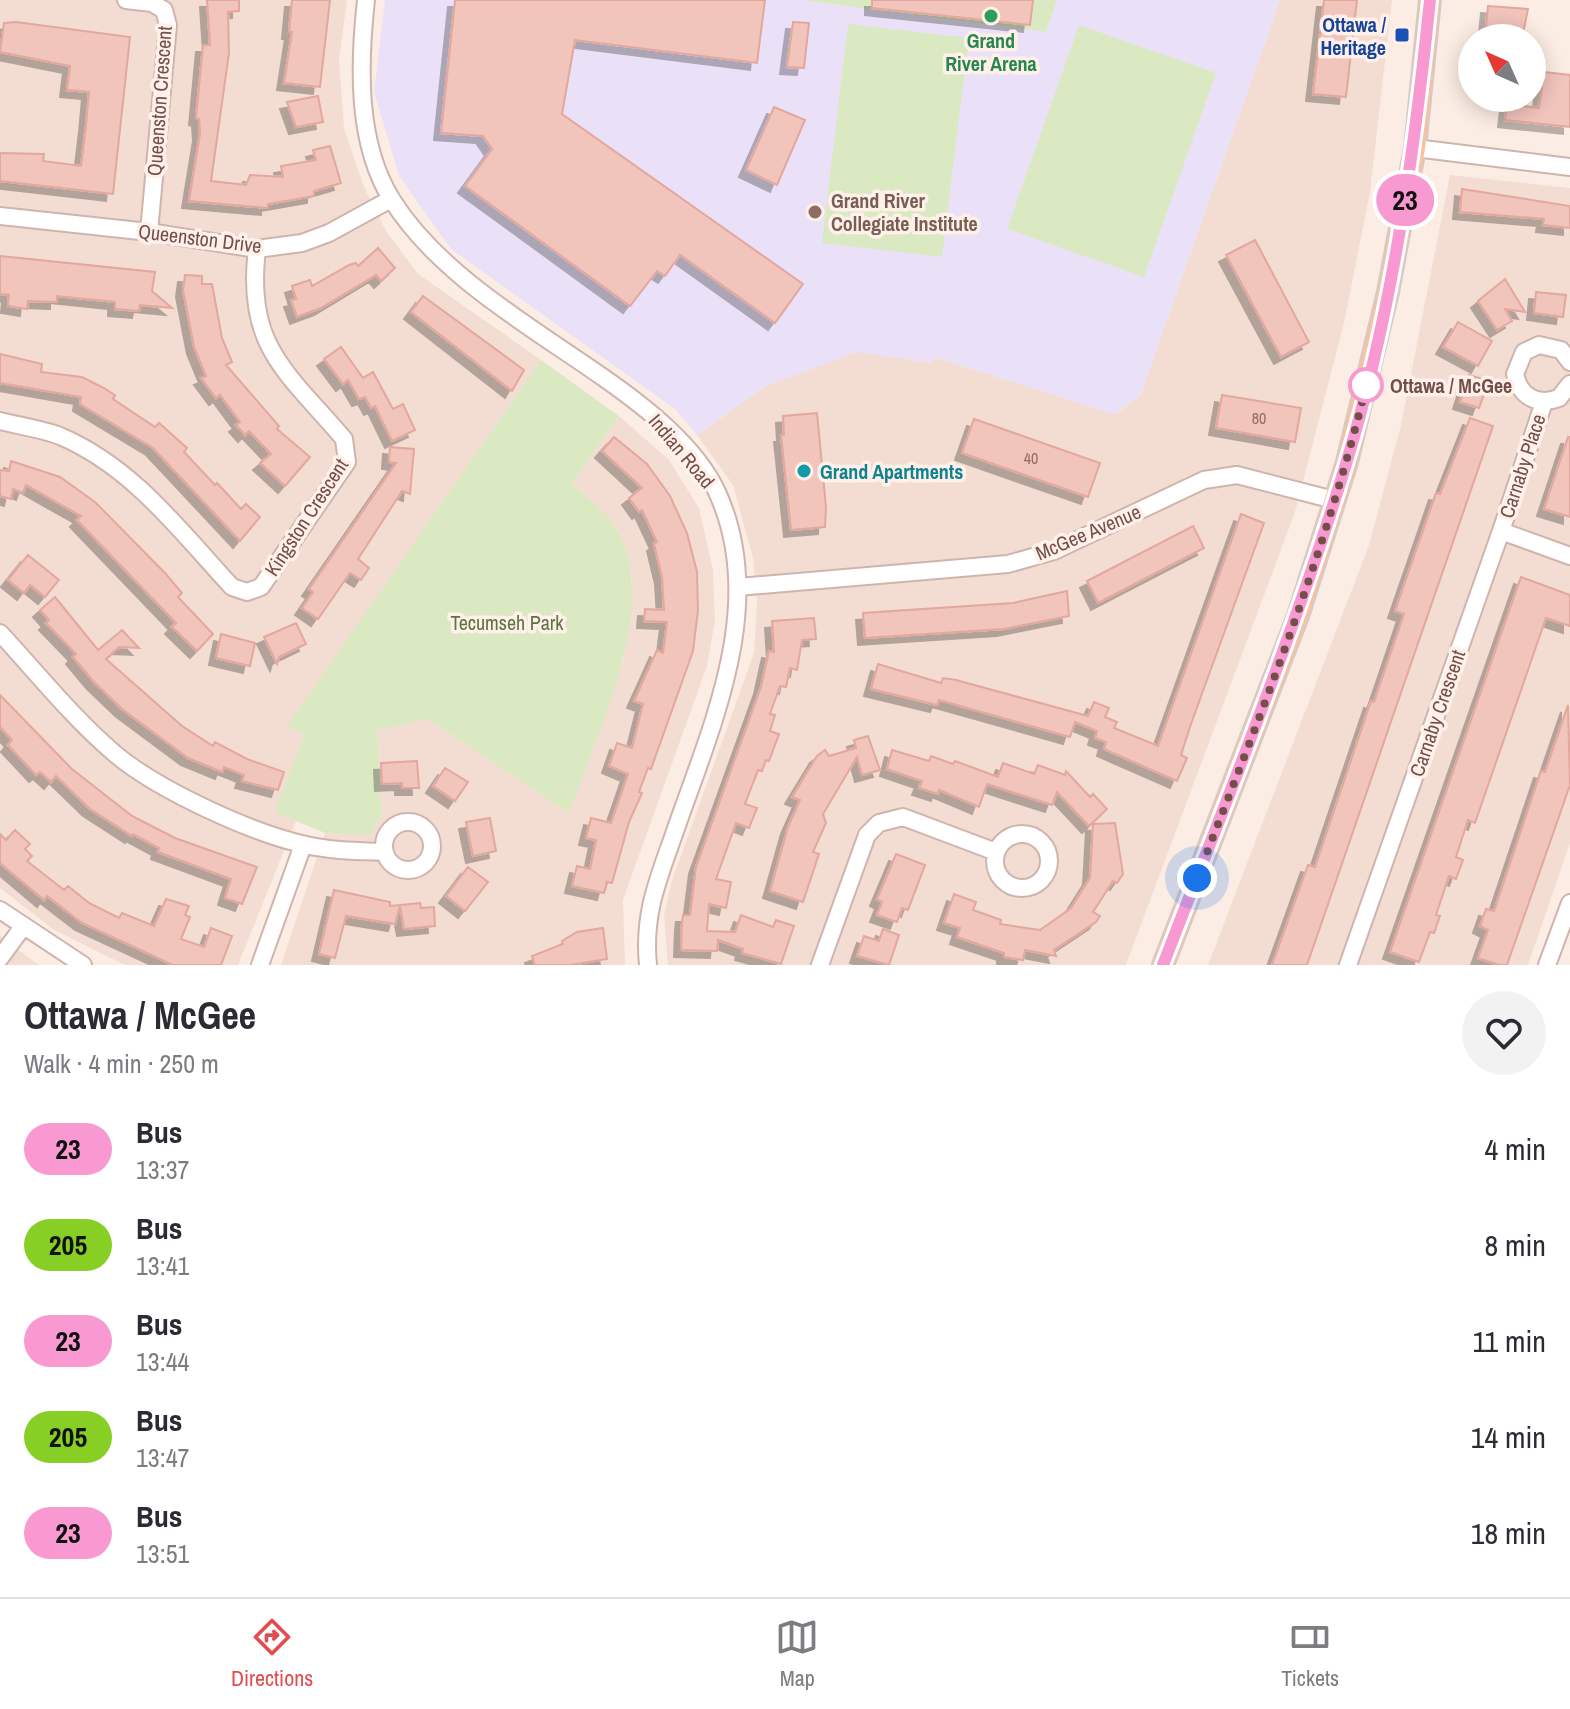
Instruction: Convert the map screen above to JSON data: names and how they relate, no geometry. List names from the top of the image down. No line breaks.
{"streets":{"street":["Queenston Crescent","Queenston Drive","Indian Road","Carnaby Place","Kingston Crescent","McGee Avenue","Carnaby Crescent"]},"crossings":[["Queenston Crescent","Queenston Drive"],["Queenston Drive","Indian Road"],["Queenston Drive","Kingston Crescent"],["Indian Road","McGee Avenue"],["Carnaby Place","Carnaby Crescent"]],"parks":["Tecumseh Park"],"places":{"other":["Grand River Arena","Grand River Collegiate Institute","Ottawa / McGee","Grand Apartments"],"transit":["Ottawa / Heritage"]},"lines":["bus line 23"],"house_numbers":["80","40"],"north":"top left","page":{"on_map":"23","heading":["Ottawa / McGee","Walk · 4 min · 250 m"],"list":[{"mark":"23","name":"Bus","note":"13:37","value":"4 min"},{"mark":"205","name":"Bus","note":"13:41","value":"8 min"},{"mark":"23","name":"Bus","note":"13:44","value":"11 min"},{"mark":"205","name":"Bus","note":"13:47","value":"14 min"},{"mark":"23","name":"Bus","note":"13:51","value":"18 min"}],"tabs":["Directions","Map","Tickets"]}}
